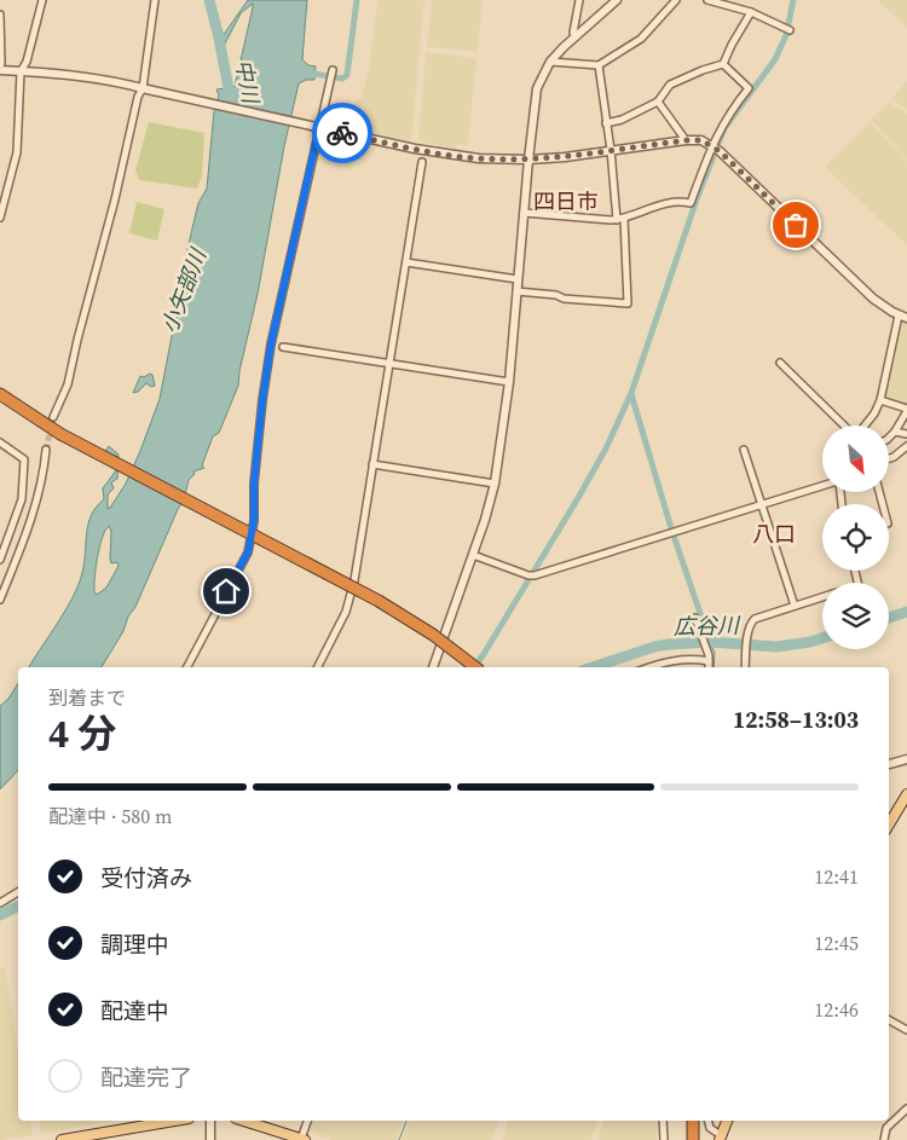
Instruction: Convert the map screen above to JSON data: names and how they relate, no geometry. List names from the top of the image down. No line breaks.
{"districts":["四日市","八口"],"water":["中川","小矢部川","広谷川"],"north":"bottom right","page":{"heading":["4 分","到着まで","12:58–13:03"],"bar":"配達中 · 580 m","list":[["受付済み","12:41"],["調理中","12:45"],["配達中","12:46"],"配達完了"]}}
